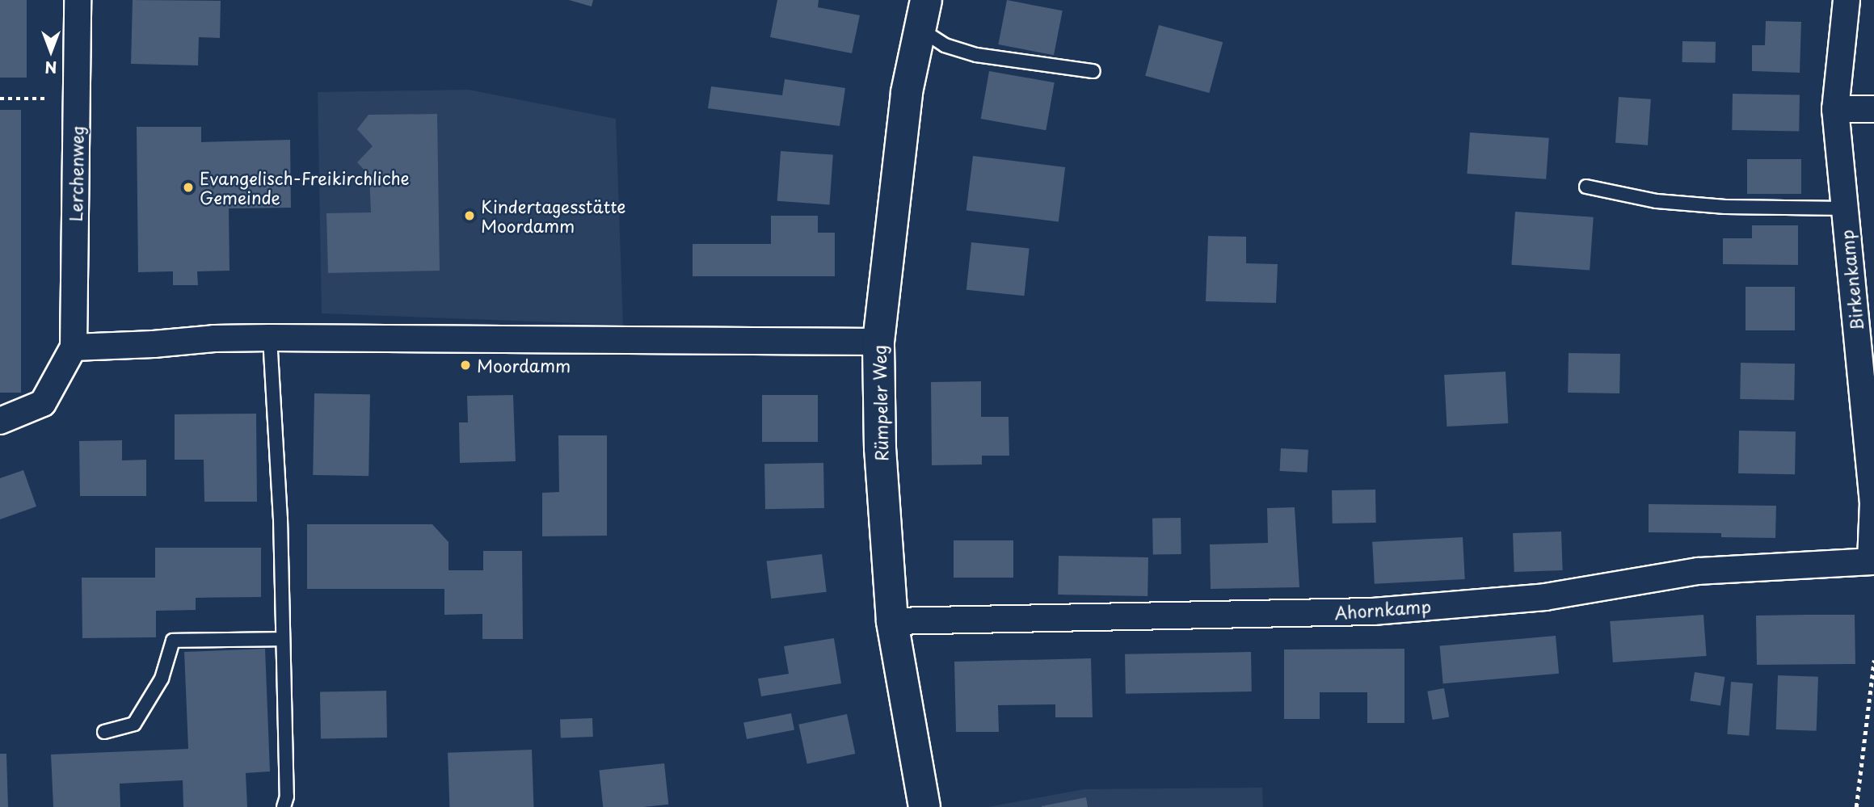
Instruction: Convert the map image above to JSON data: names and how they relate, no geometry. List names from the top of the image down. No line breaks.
{"streets":{"street":["Lerchenweg","Birkenkamp","Rümpeler Weg","Ahornkamp"]},"crossings":[["Birkenkamp","Ahornkamp"],["Rümpeler Weg","Ahornkamp"]],"places":["Evangelisch-Freikirchliche Gemeinde","Kindertagesstätte Moordamm","Moordamm"],"north":"bottom"}
